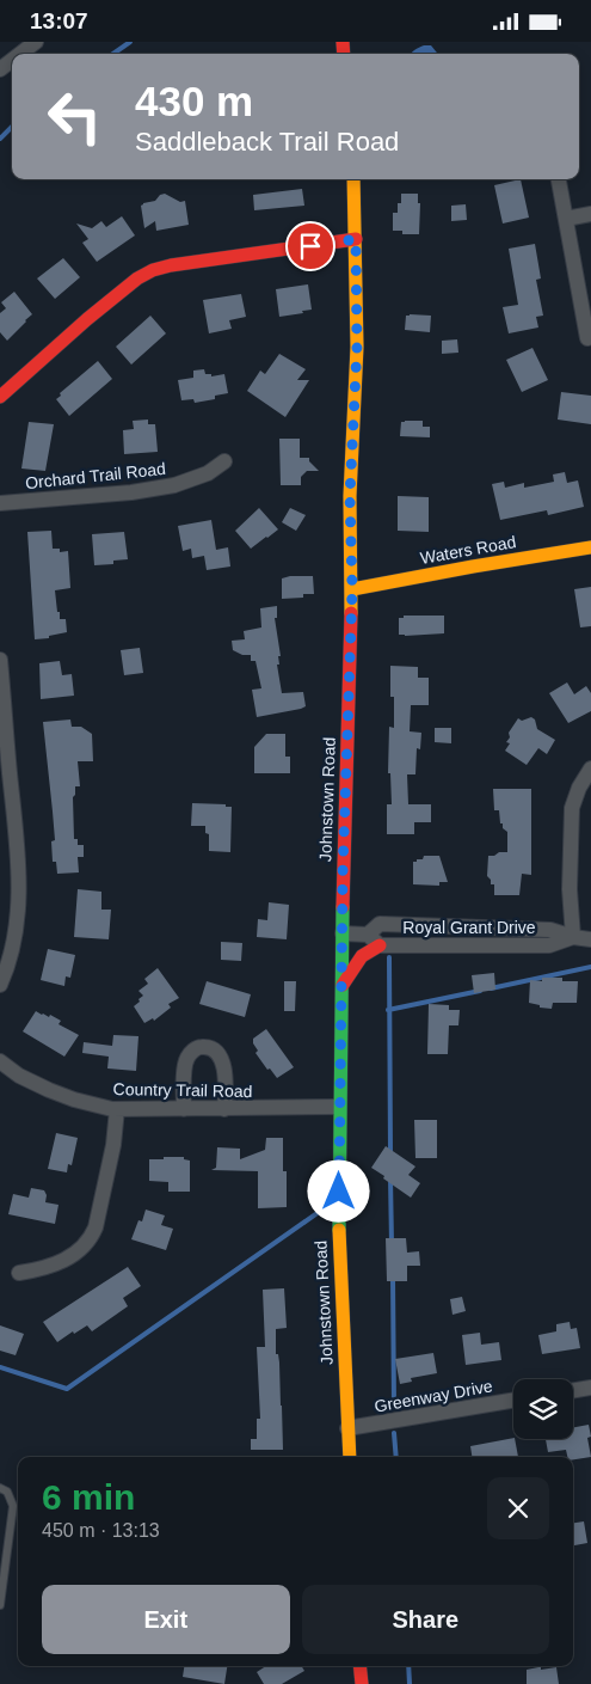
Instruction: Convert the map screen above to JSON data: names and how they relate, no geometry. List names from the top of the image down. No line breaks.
{"streets":{"main road":["Waters Road","Johnstown Road"],"street":["Orchard Trail Road","Royal Grant Drive","Country Trail Road","Greenway Drive"]},"crossings":[["Waters Road","Johnstown Road"],["Johnstown Road","Royal Grant Drive"],["Johnstown Road","Country Trail Road"],["Johnstown Road","Greenway Drive"]],"page":{"status":"13:07","turn":["430 m","Saddleback Trail Road"],"heading":["6 min","450 m · 13:13"],"buttons":["Exit","Share"]}}
